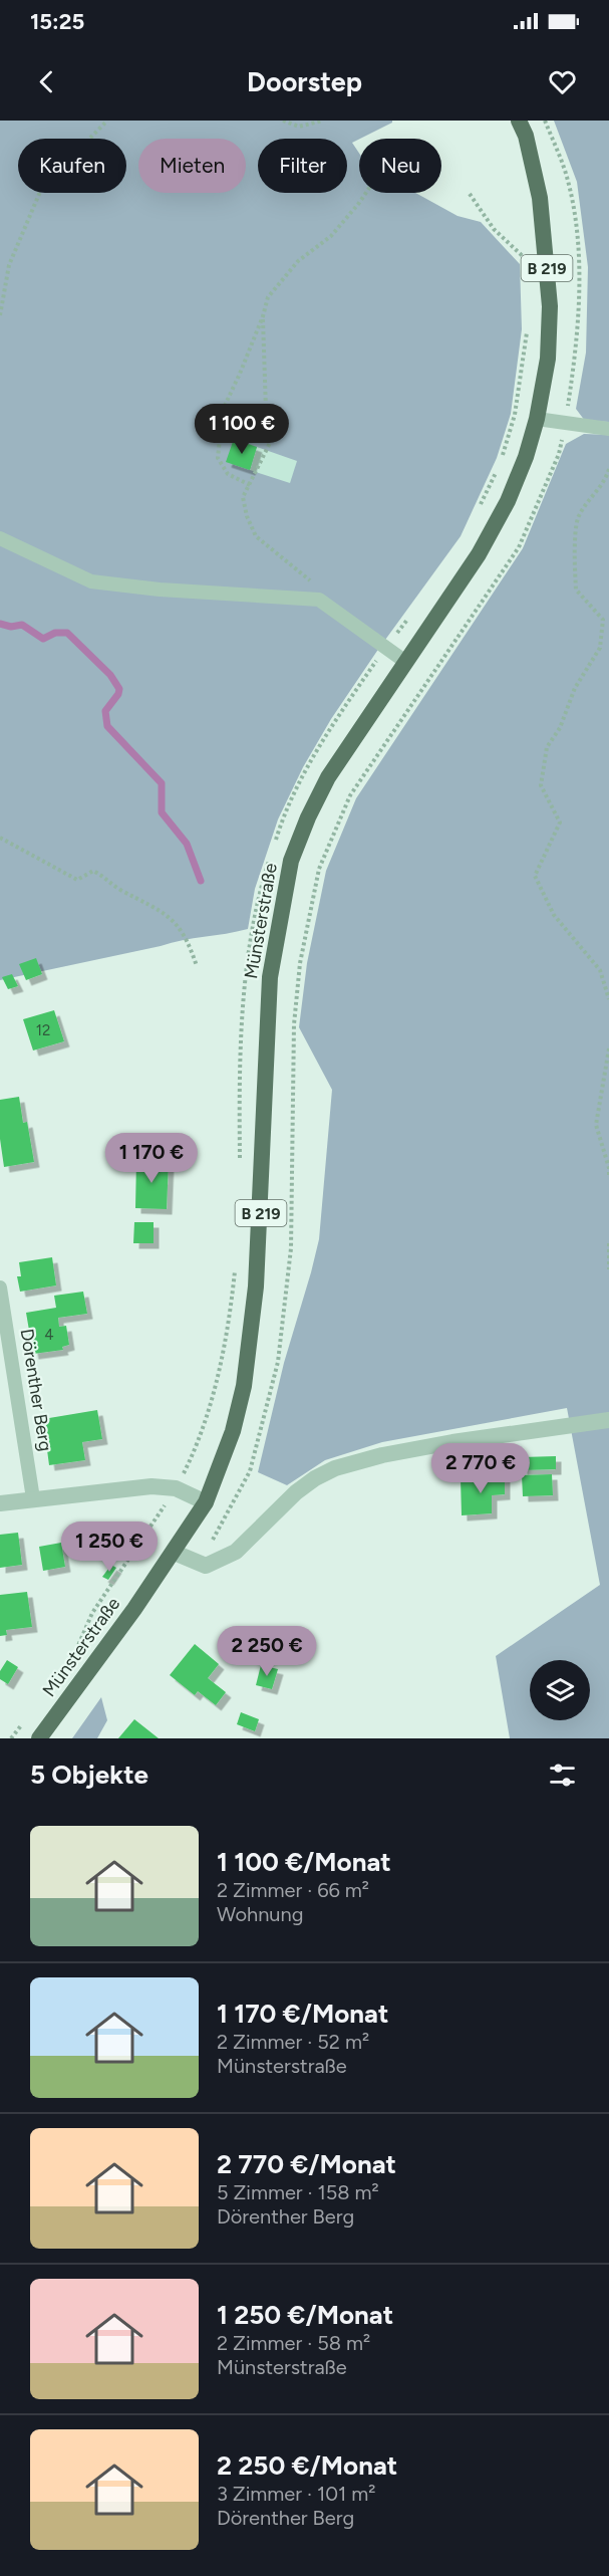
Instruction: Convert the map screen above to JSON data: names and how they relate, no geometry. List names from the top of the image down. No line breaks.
{"streets":{"main road":["B 219","Münsterstraße"],"lane":["Dörenther Berg"]},"house_numbers":["12","4"],"page":{"status":"15:25","header":"Doorstep","chip":["Kaufen","Mieten","Filter","Neu"],"price":["1 100 €","1 170 €","2 770 €","1 250 €","2 250 €"],"heading":"5 Objekte","list":[{"name":"1 100 €/Monat","note":"2 Zimmer · 66 m² · Wohnung"},{"name":"1 170 €/Monat","note":"2 Zimmer · 52 m² · Münsterstraße"},{"name":"2 770 €/Monat","note":"5 Zimmer · 158 m² · Dörenther Berg"},{"name":"1 250 €/Monat","note":"2 Zimmer · 58 m² · Münsterstraße"},{"name":"2 250 €/Monat","note":"3 Zimmer · 101 m² · Dörenther Berg"}]}}
